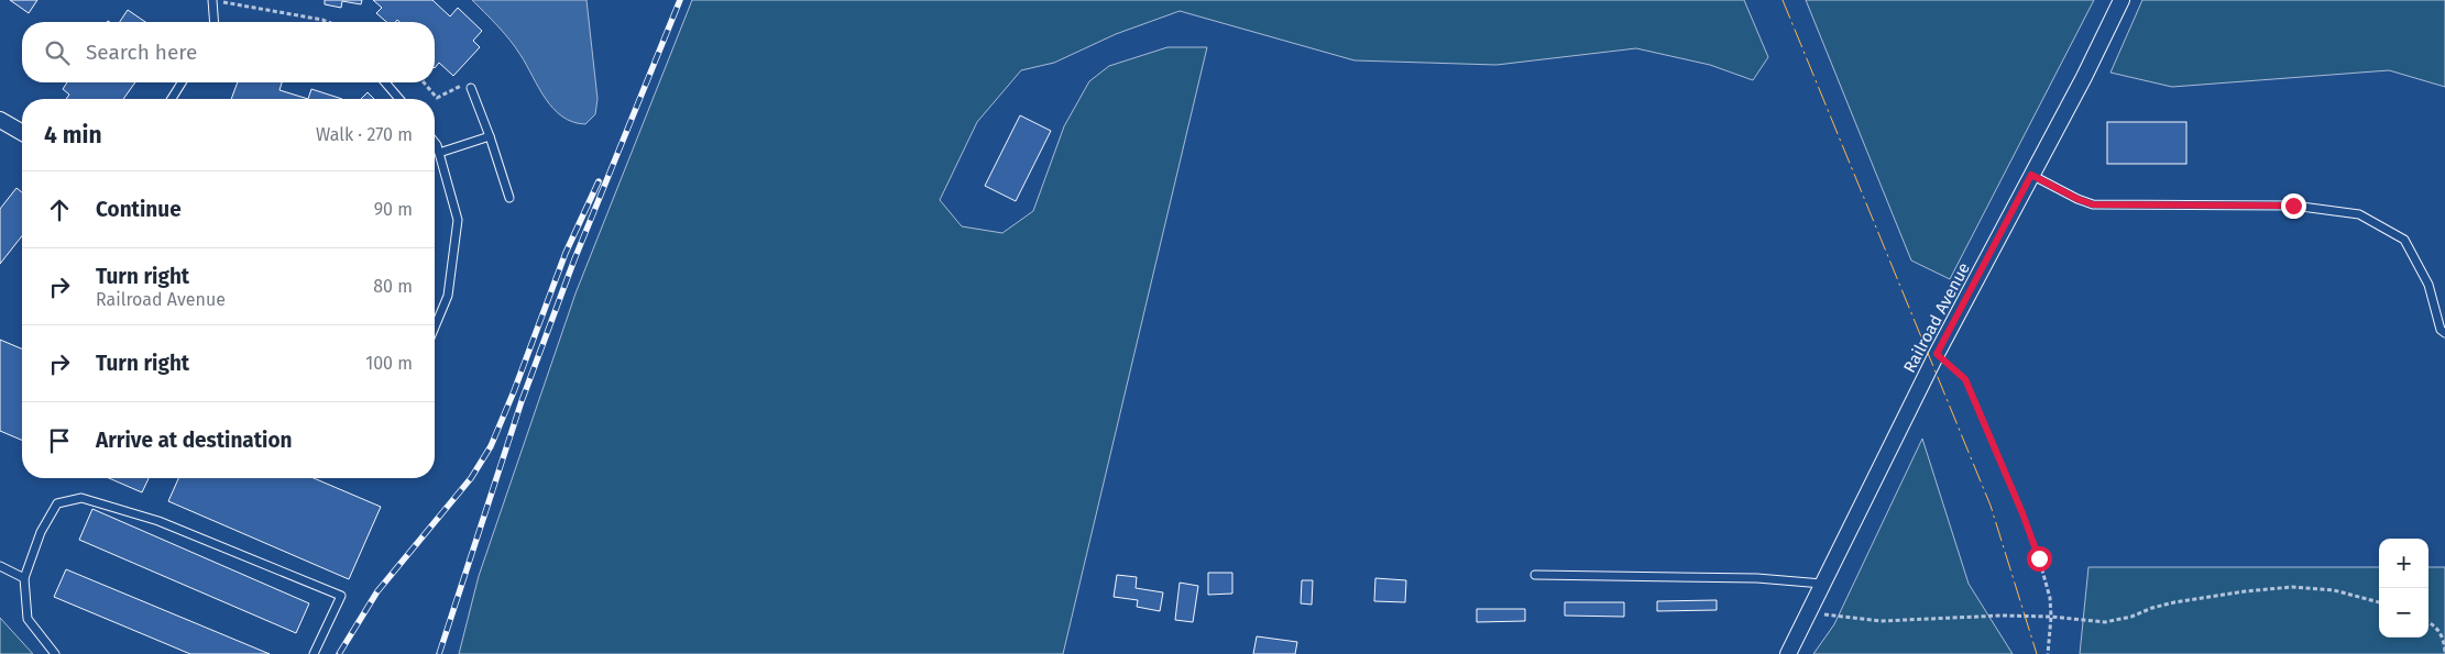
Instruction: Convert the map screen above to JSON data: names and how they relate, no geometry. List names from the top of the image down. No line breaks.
{"streets":{"street":["Railroad Avenue"]},"page":{"search":"Search here","heading":["4 min","Walk · 270 m"],"list":[["Continue","90 m"],["Turn right","Railroad Avenue","80 m"],["Turn right","100 m"],"Arrive at destination"],"map_buttons":["+","−"]}}
